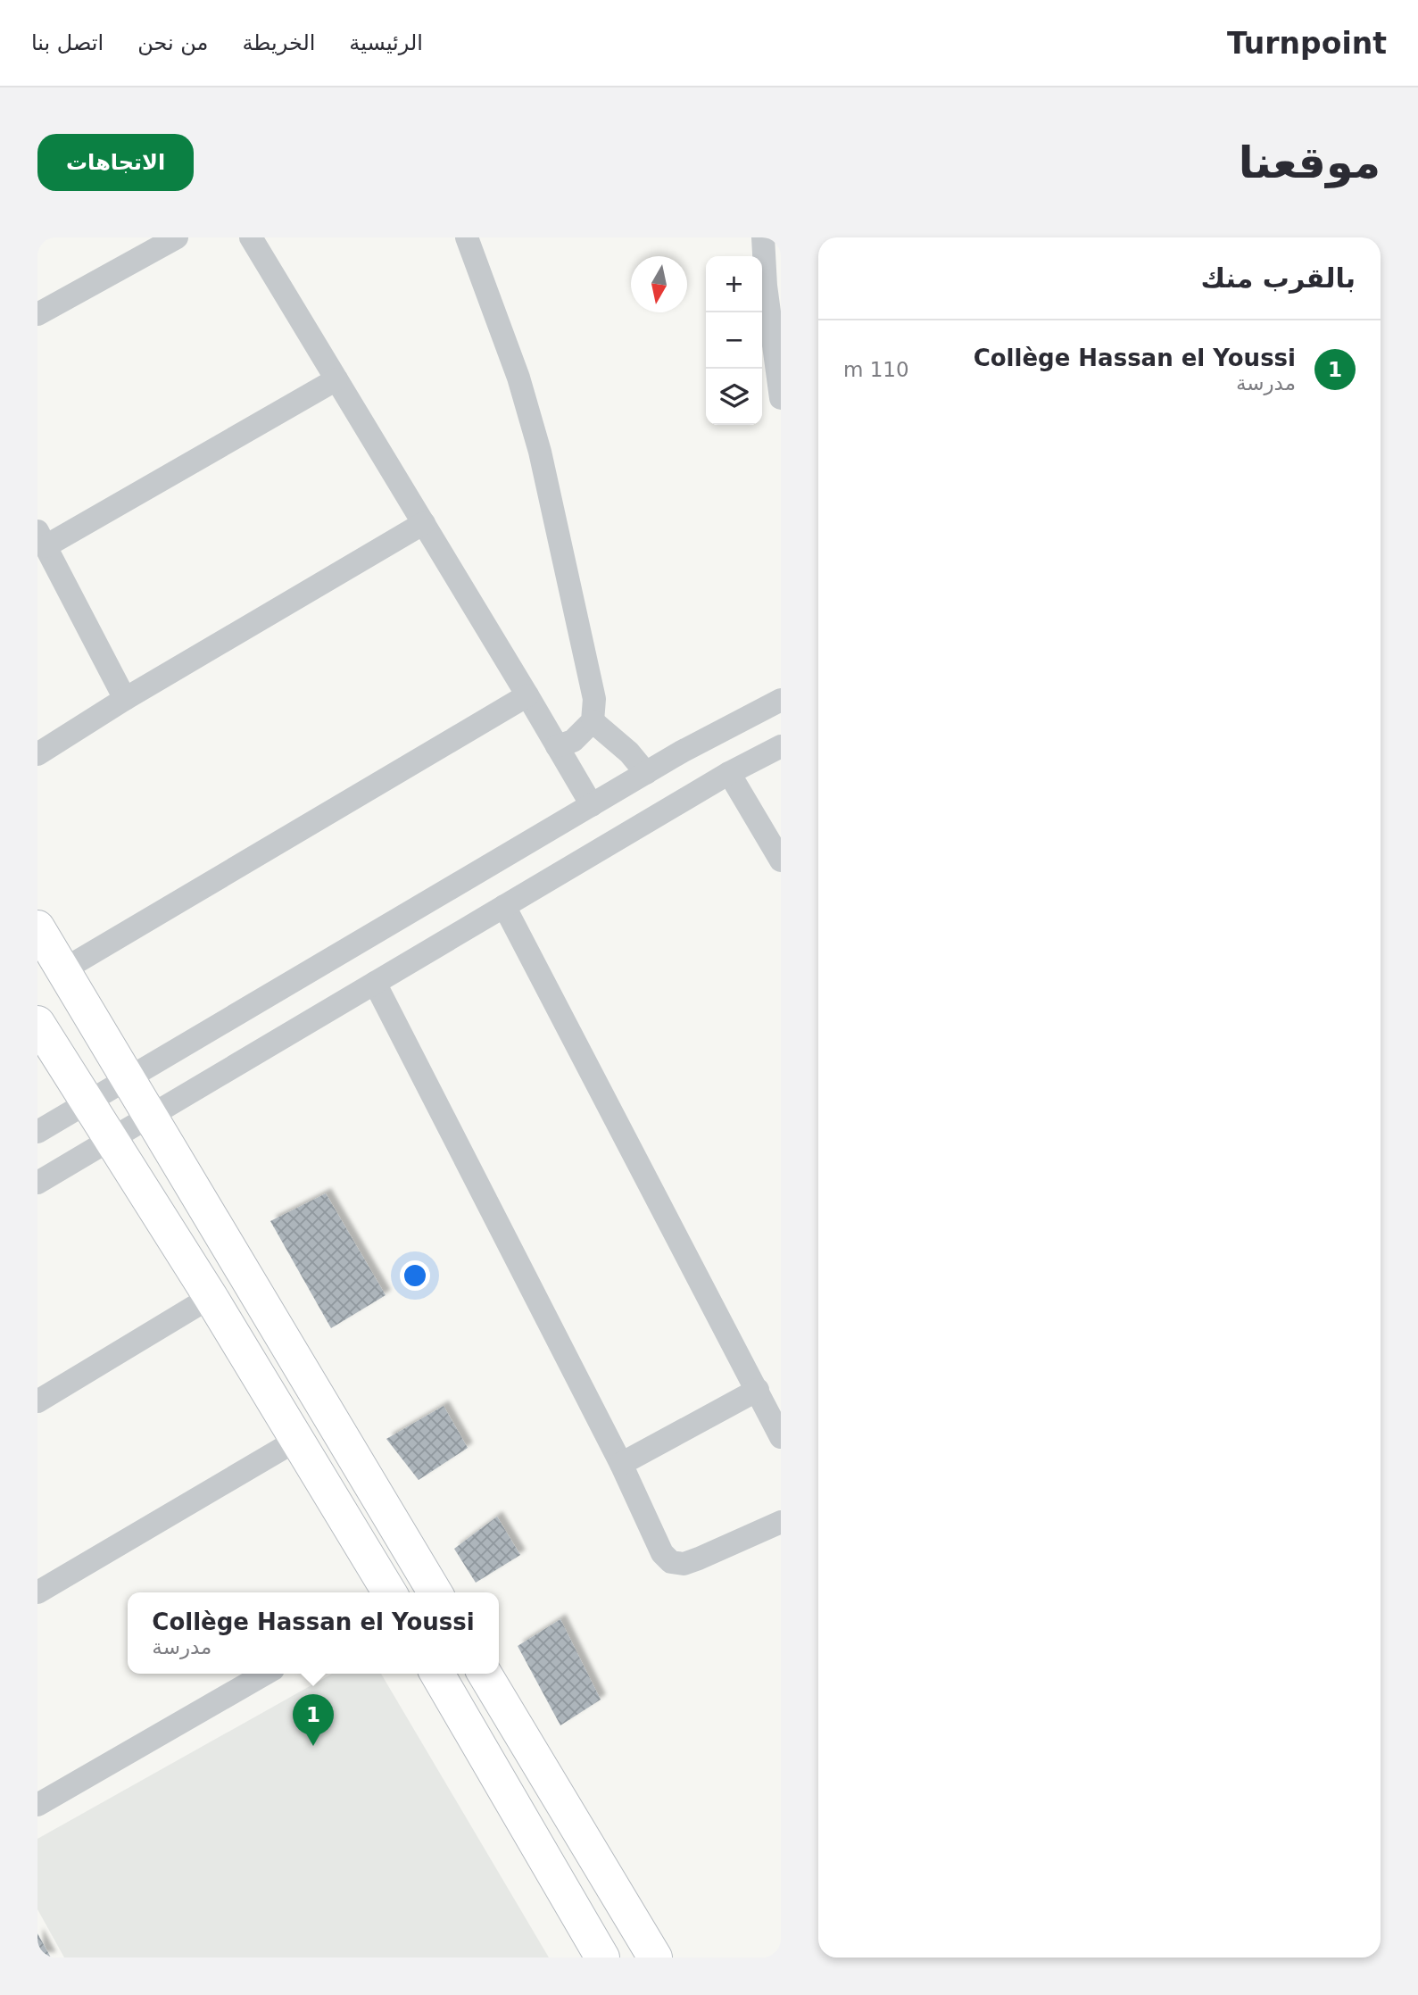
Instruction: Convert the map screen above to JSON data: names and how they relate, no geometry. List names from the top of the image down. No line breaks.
{"north":"bottom","page":{"header":"Turnpoint","nav":["الرئيسية","الخريطة","من نحن","اتصل بنا"],"buttons":"الاتجاهات","title":"موقعنا","heading":"بالقرب منك","map_buttons":["+","−"],"list":[{"mark":"1","name":"Collège Hassan el Youssi","note":"مدرسة","value":"110 m"}],"popup":["Collège Hassan el Youssi","مدرسة"],"pins":"1"}}
